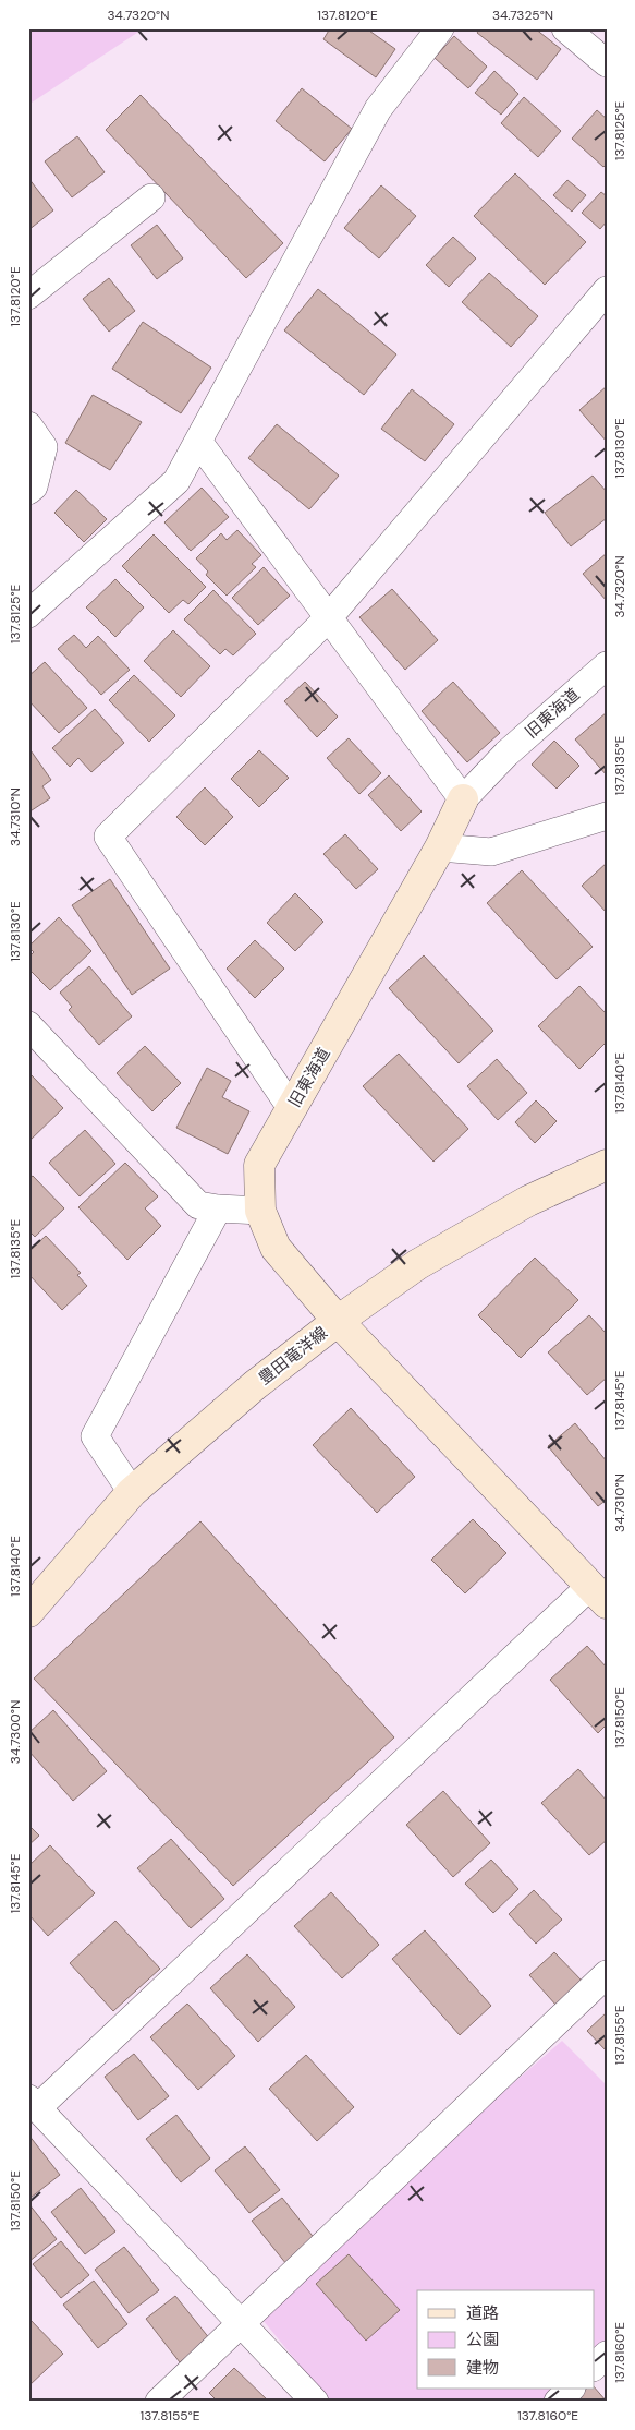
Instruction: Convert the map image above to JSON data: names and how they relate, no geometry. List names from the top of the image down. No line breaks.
{"streets":{"street":["旧東海道","豊田竜洋線"]},"crossings":[["旧東海道","豊田竜洋線"]],"legend":["道路","公園","建物"],"coordinates":["34.7320°N","137.8120°E","34.7325°N","137.8125°E","137.8130°E","137.8135°E","34.7310°N","137.8140°E","137.8145°E","137.8150°E","34.7300°N","137.8155°E","137.8160°E"]}
